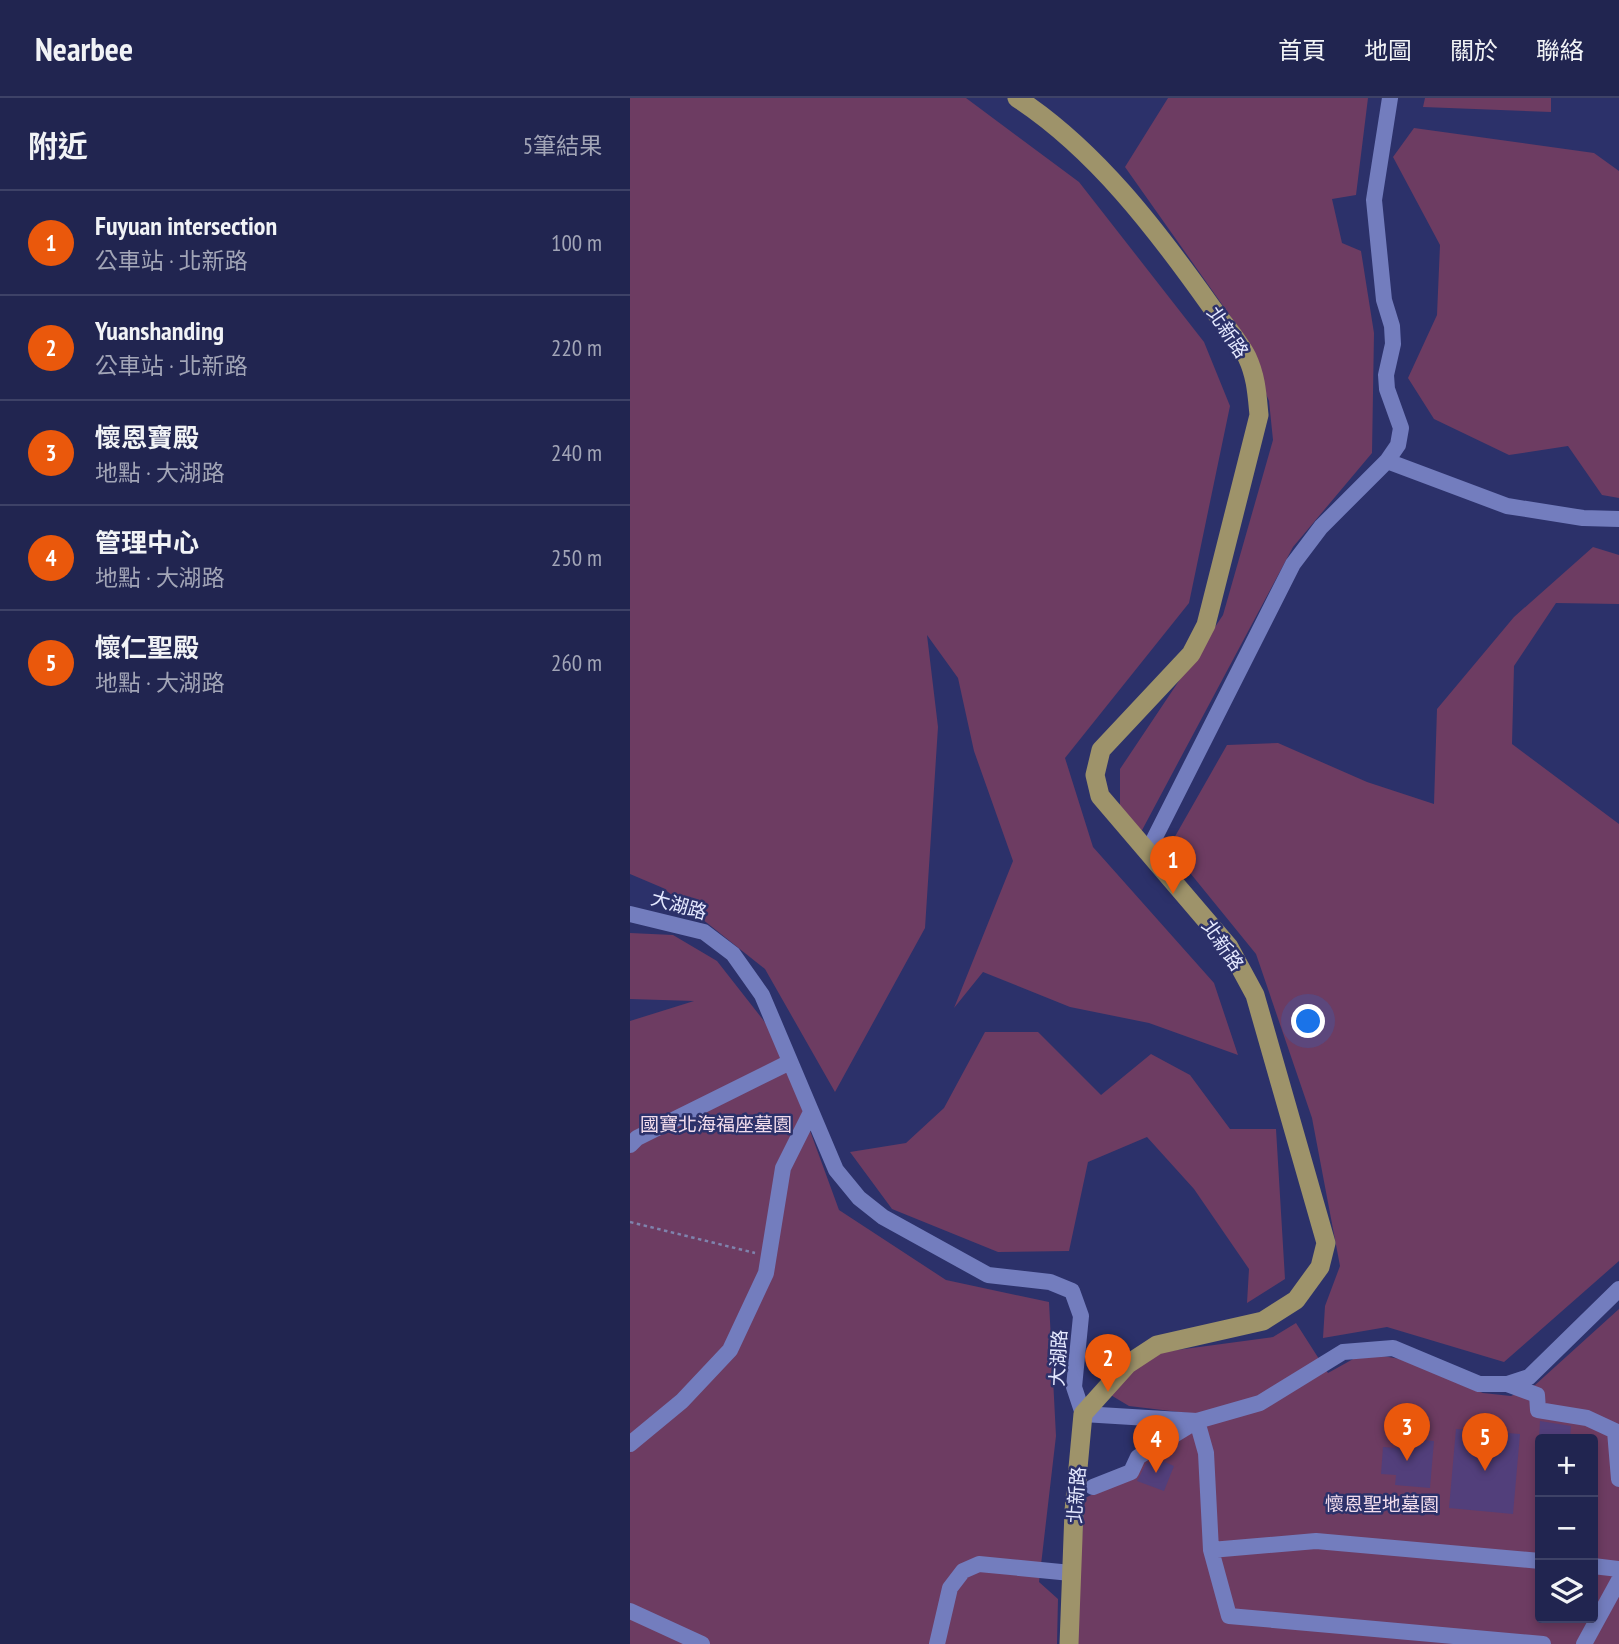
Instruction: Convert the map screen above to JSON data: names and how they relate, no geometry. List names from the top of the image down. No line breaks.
{"streets":{"main road":["北新路"],"street":["大湖路"]},"crossings":[["北新路","大湖路"]],"parks":["國寶北海福座墓園","懷恩聖地墓園"],"page":{"header":"Nearbee","nav":["首頁","地圖","關於","聯絡"],"heading":["附近","5筆結果"],"list":[{"mark":"1","name":"Fuyuan intersection","note":"公車站 · 北新路","value":"100 m"},{"mark":"2","name":"Yuanshanding","note":"公車站 · 北新路","value":"220 m"},{"mark":"3","name":"懷恩寶殿","note":"地點 · 大湖路","value":"240 m"},{"mark":"4","name":"管理中心","note":"地點 · 大湖路","value":"250 m"},{"mark":"5","name":"懷仁聖殿","note":"地點 · 大湖路","value":"260 m"}],"pins":["1","2","3","5","4"],"map_buttons":["+","−"]}}
